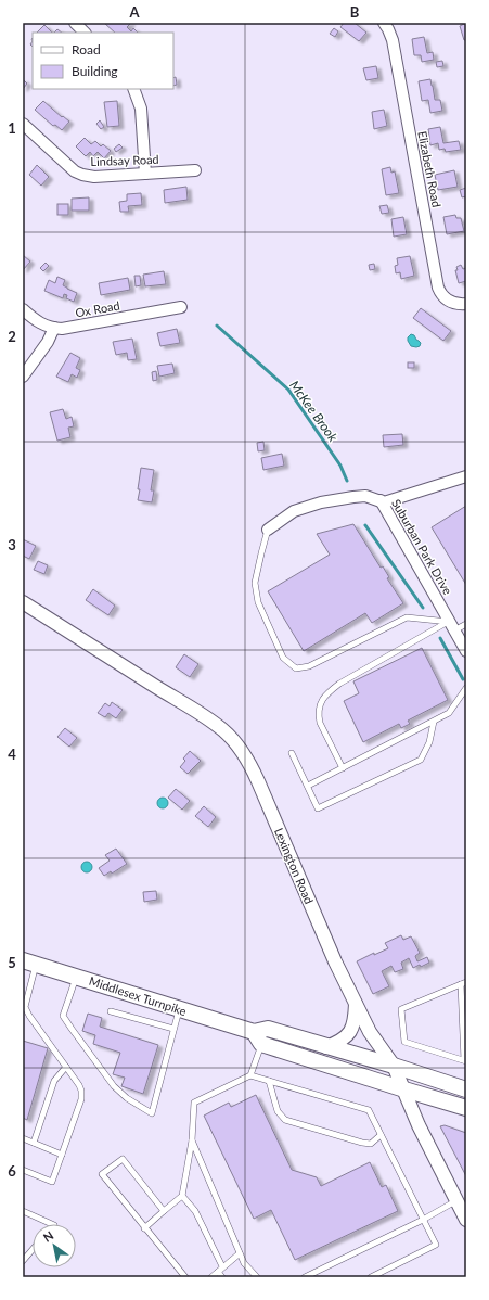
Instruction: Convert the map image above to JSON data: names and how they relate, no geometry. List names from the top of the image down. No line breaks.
{"streets":{"main road":["Middlesex Turnpike"],"street":["Lindsay Road","Elizabeth Road","Ox Road","Suburban Park Drive","Lexington Road"]},"crossings":[["Lexington Road","Middlesex Turnpike"]],"water":["McKee Brook"],"legend":["Road","Building"],"north":"top left","grid":{"columns":["A","B"],"rows":["1","2","3","4","5","6"]}}
